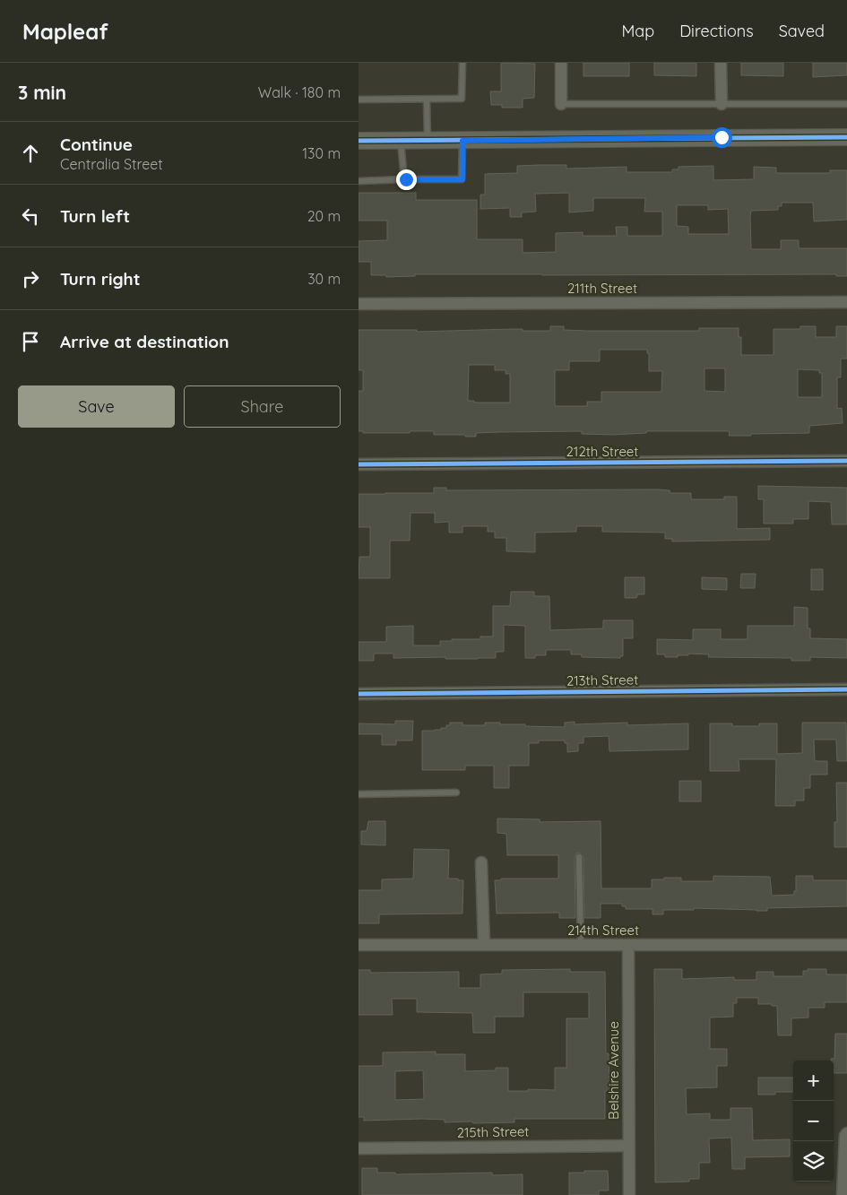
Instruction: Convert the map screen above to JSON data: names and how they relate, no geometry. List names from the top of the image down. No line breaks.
{"streets":{"street":["211th Street","212th Street","213th Street","214th Street","Belshire Avenue","215th Street"]},"crossings":[["214th Street","Belshire Avenue"],["Belshire Avenue","215th Street"]],"page":{"header":"Mapleaf","nav":["Map","Directions","Saved"],"heading":["3 min","Walk · 180 m"],"list":[["Continue","Centralia Street","130 m"],["Turn left","20 m"],["Turn right","30 m"],"Arrive at destination"],"buttons":["Save","Share"],"map_buttons":["+","−"]}}
